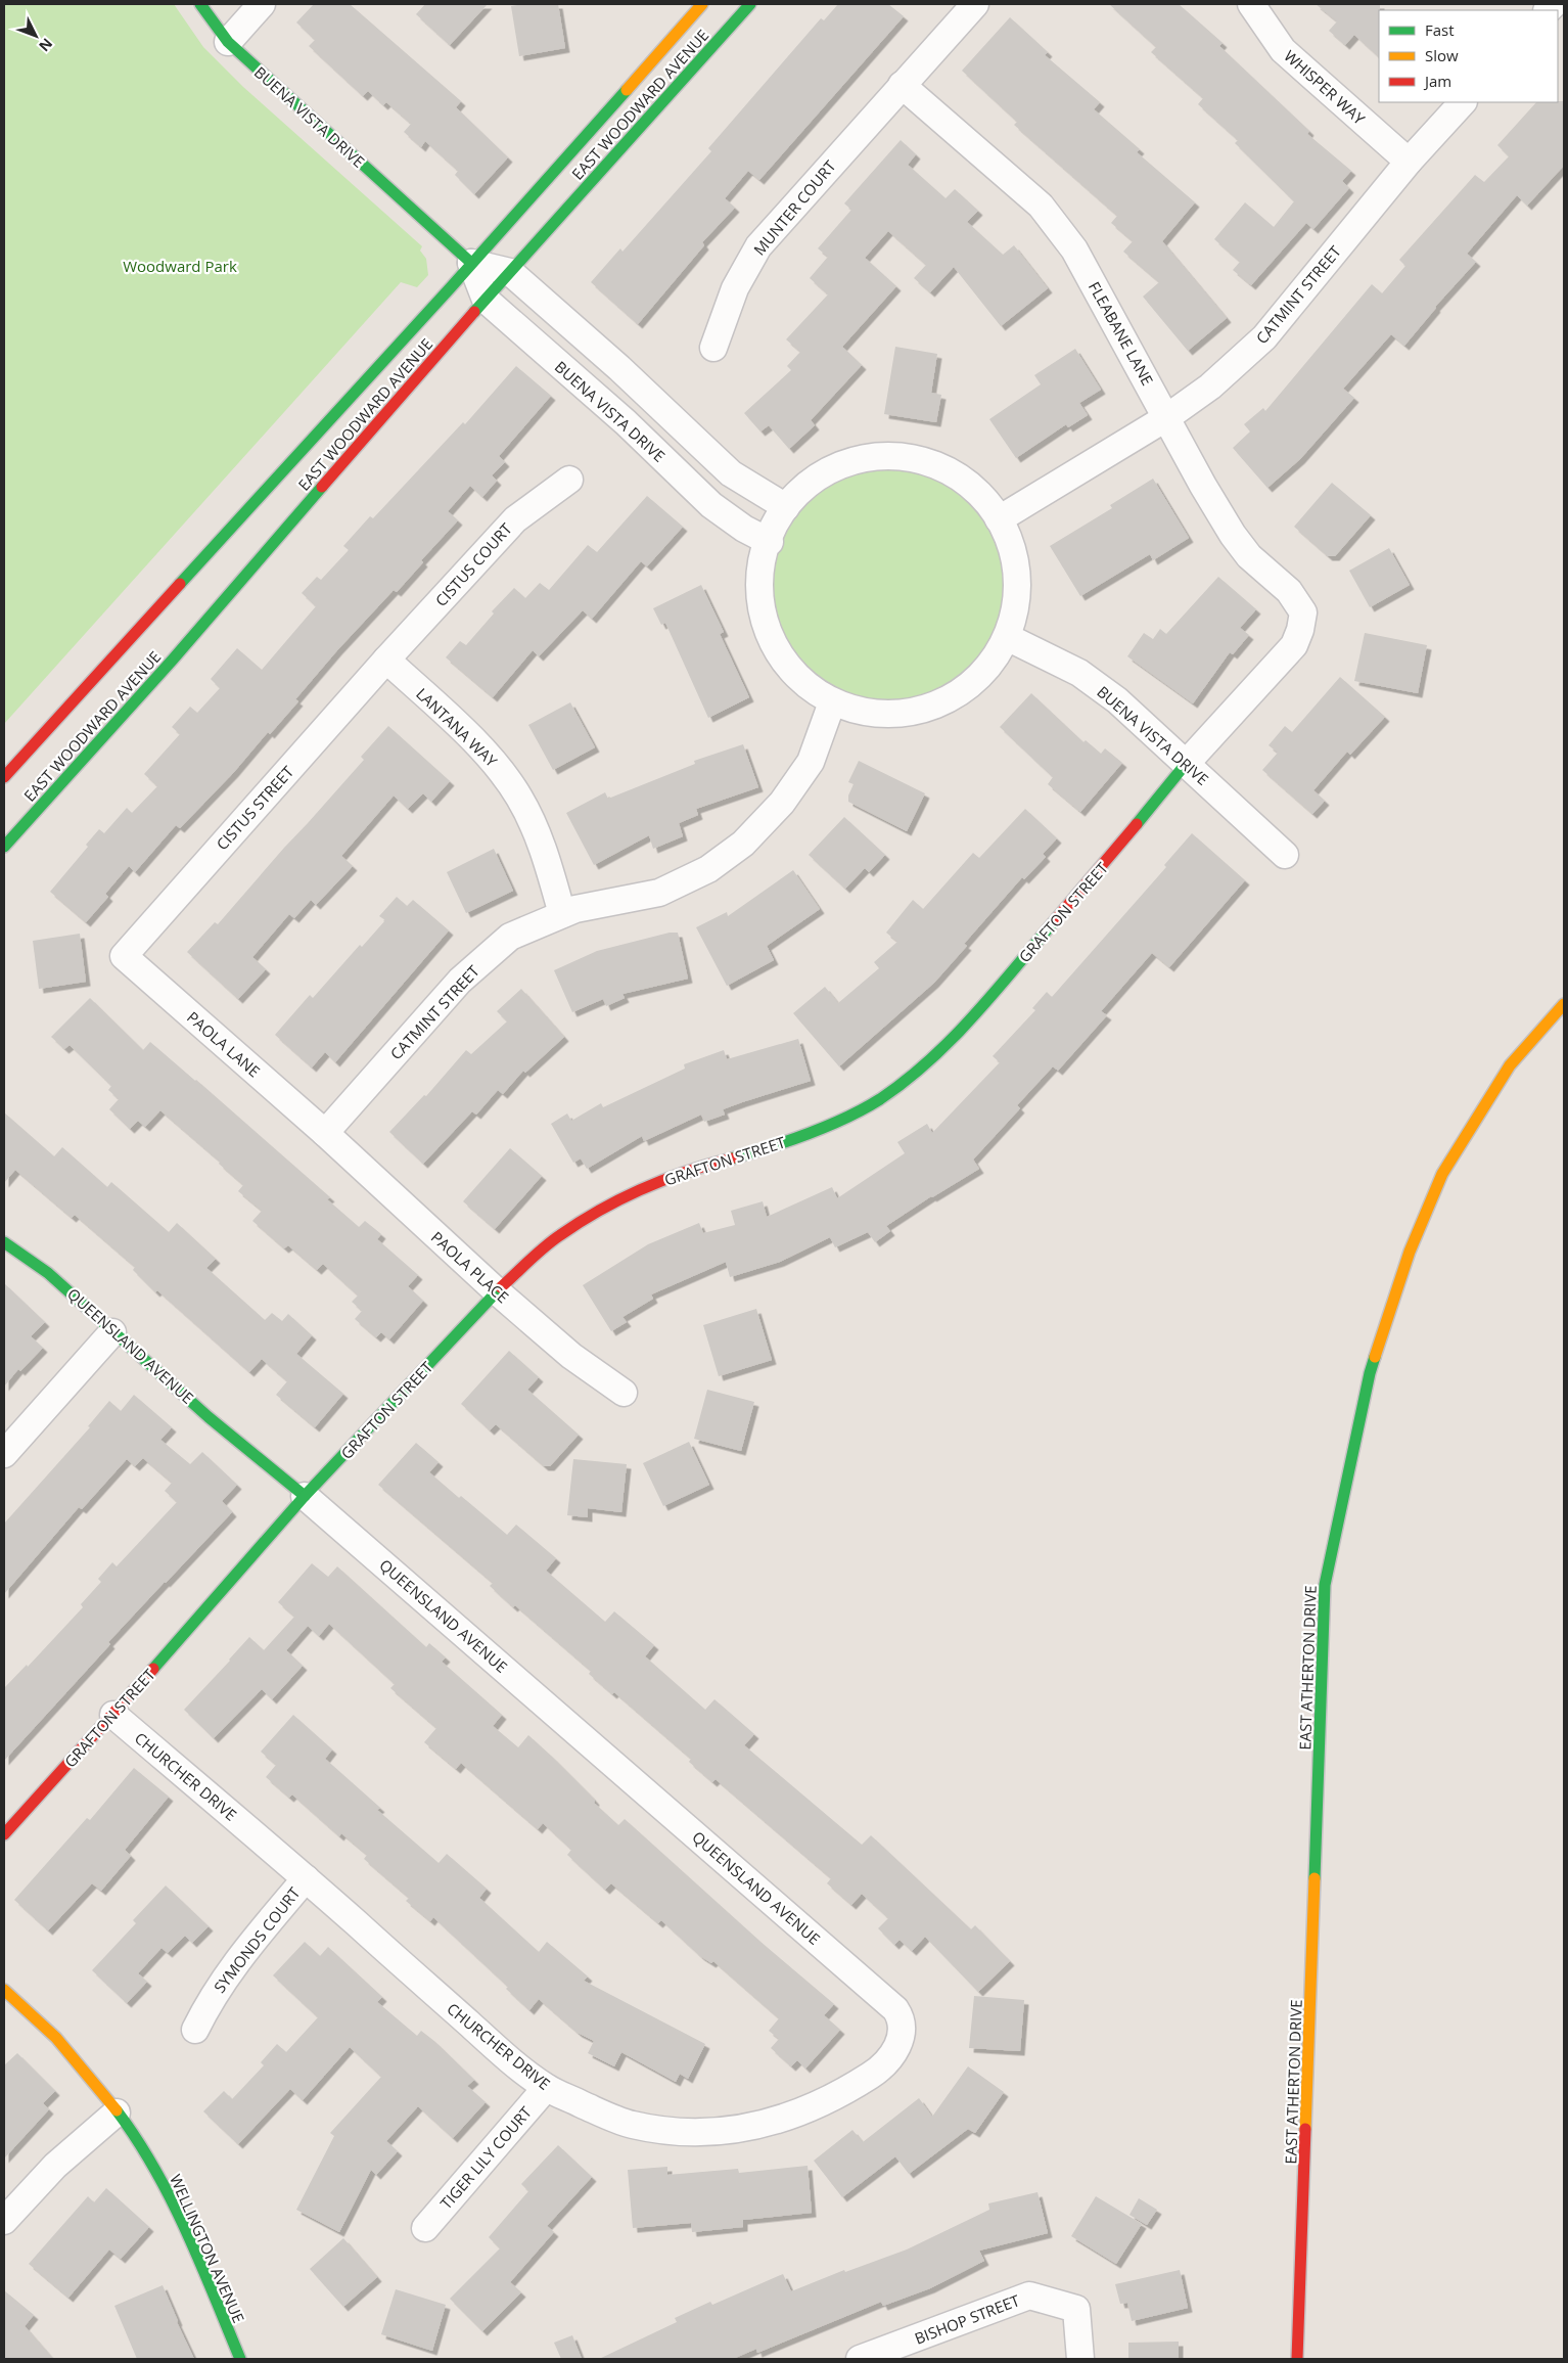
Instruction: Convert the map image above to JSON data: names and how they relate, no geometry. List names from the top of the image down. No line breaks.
{"streets":{"street":["WHISPER WAY","EAST WOODWARD AVENUE","BUENA VISTA DRIVE","MUNTER COURT","CATMINT STREET","FLEABANE LANE","CISTUS COURT","LANTANA WAY","CISTUS STREET","GRAFTON STREET","PAOLA LANE","PAOLA PLACE","QUEENSLAND AVENUE","EAST ATHERTON DRIVE","CHURCHER DRIVE","SYMONDS COURT","TIGER LILY COURT","WELLINGTON AVENUE","BISHOP STREET"]},"crossings":[["WHISPER WAY","CATMINT STREET"],["EAST WOODWARD AVENUE","BUENA VISTA DRIVE"],["BUENA VISTA DRIVE","GRAFTON STREET"],["MUNTER COURT","FLEABANE LANE"],["CATMINT STREET","FLEABANE LANE"],["CATMINT STREET","LANTANA WAY"],["CATMINT STREET","PAOLA LANE"],["CATMINT STREET","PAOLA PLACE"],["FLEABANE LANE","GRAFTON STREET"],["CISTUS COURT","LANTANA WAY"],["CISTUS COURT","CISTUS STREET"],["LANTANA WAY","CISTUS STREET"],["CISTUS STREET","PAOLA LANE"],["GRAFTON STREET","PAOLA PLACE"],["GRAFTON STREET","QUEENSLAND AVENUE"],["GRAFTON STREET","CHURCHER DRIVE"],["PAOLA LANE","PAOLA PLACE"],["QUEENSLAND AVENUE","CHURCHER DRIVE"],["CHURCHER DRIVE","SYMONDS COURT"],["CHURCHER DRIVE","TIGER LILY COURT"]],"parks":["Woodward Park"],"legend":["Fast","Slow","Jam"],"north":"bottom right"}
